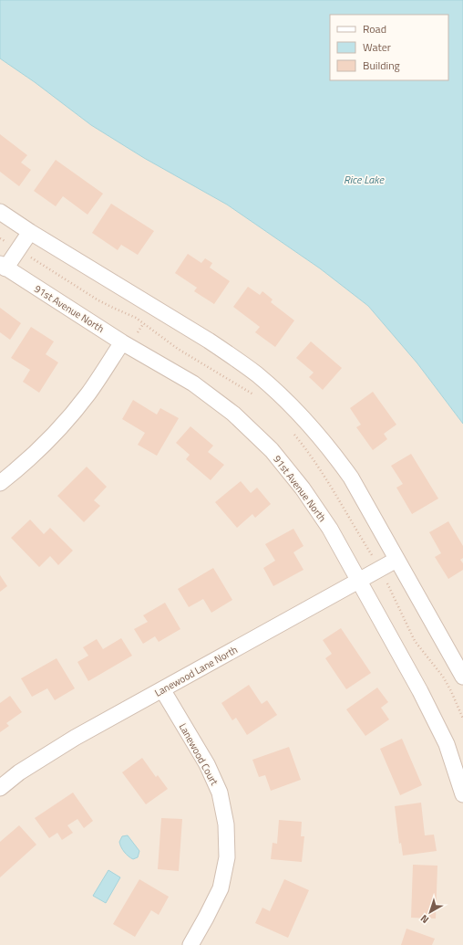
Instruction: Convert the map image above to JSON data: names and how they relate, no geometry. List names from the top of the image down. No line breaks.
{"streets":{"street":["91st Avenue North","Lanewood Lane North","Lanewood Court"]},"crossings":[["91st Avenue North","Lanewood Lane North"],["Lanewood Lane North","Lanewood Court"]],"water":["Rice Lake"],"legend":["Road","Water","Building"],"north":"bottom left"}
